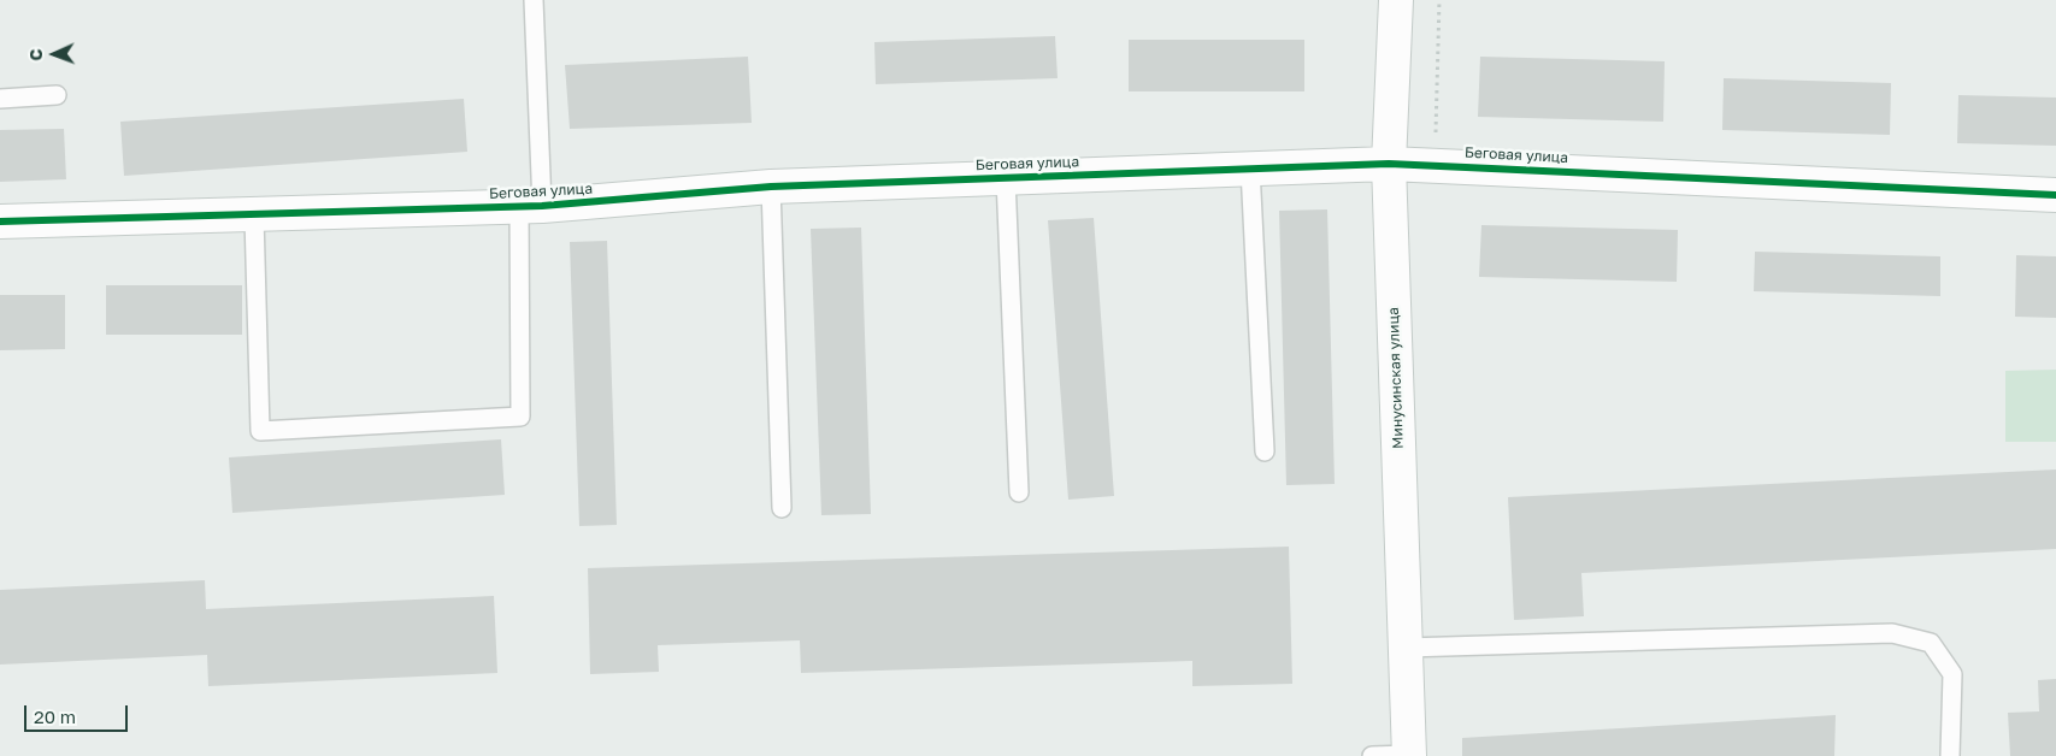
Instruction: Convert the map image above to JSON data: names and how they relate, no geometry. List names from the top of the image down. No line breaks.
{"streets":{"street":["Беговая улица","Минусинская улица"]},"crossings":[["Беговая улица","Минусинская улица"]],"scale_bar":"20 m","north":"left"}
